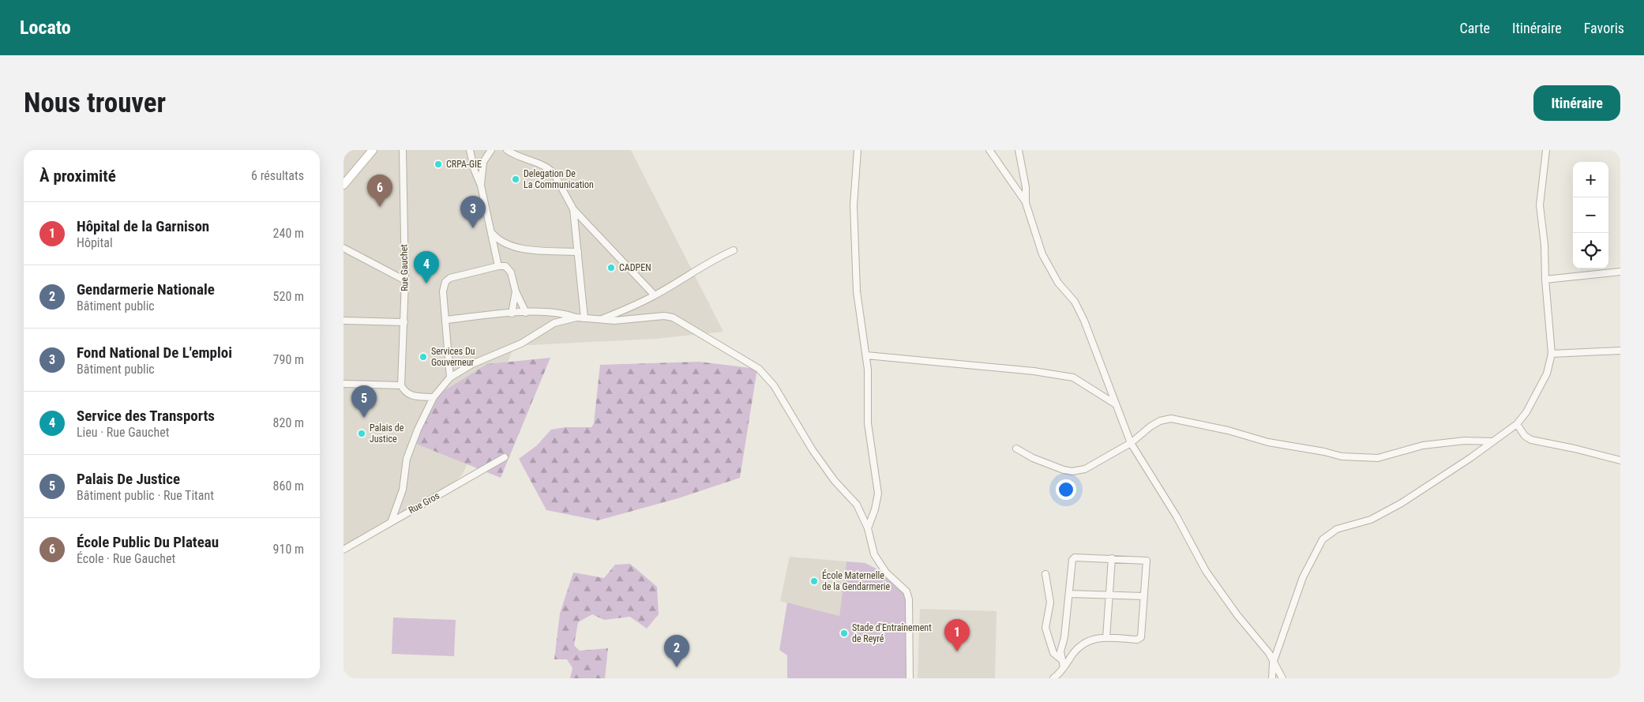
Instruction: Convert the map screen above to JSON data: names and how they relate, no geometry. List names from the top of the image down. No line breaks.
{"streets":{"street":["Rue Gauchet","Rue Gros"]},"places":["CRPA-GIE","Delegation De La Communication","CADPEN","Services Du Gouverneur","Palais de Justice","École Maternelle de la Gendarmerie","Stade d'Entraînement de Reyré"],"page":{"header":"Locato","nav":["Carte","Itinéraire","Favoris"],"buttons":"Itinéraire","title":"Nous trouver","heading":["À proximité","6 résultats"],"map_buttons":["+","−"],"pins":["6","3","4","5","1","2"],"list":[{"mark":"1","name":"Hôpital de la Garnison","note":"Hôpital","value":"240 m"},{"mark":"2","name":"Gendarmerie Nationale","note":"Bâtiment public","value":"520 m"},{"mark":"3","name":"Fond National De L'emploi","note":"Bâtiment public","value":"790 m"},{"mark":"4","name":"Service des Transports","note":"Lieu · Rue Gauchet","value":"820 m"},{"mark":"5","name":"Palais De Justice","note":"Bâtiment public · Rue Titant","value":"860 m"},{"mark":"6","name":"École Public Du Plateau","note":"École · Rue Gauchet","value":"910 m"}]}}
